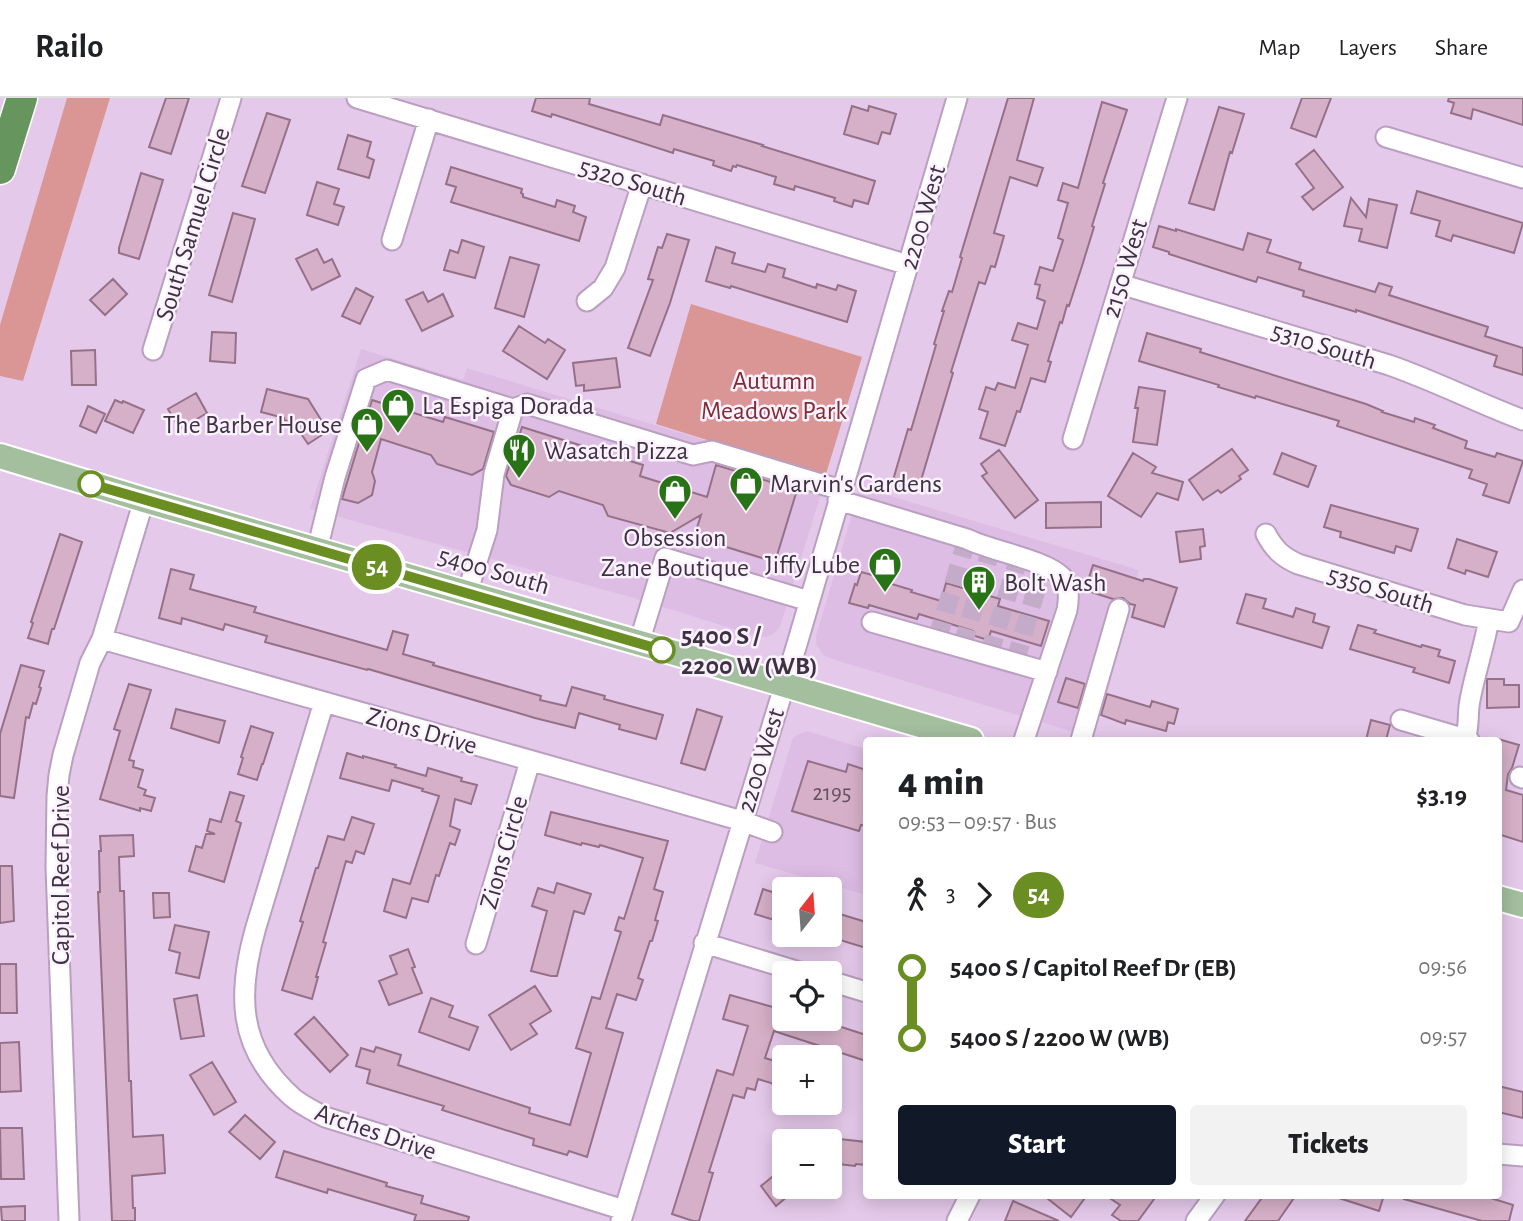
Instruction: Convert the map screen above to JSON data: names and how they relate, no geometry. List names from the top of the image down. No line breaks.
{"streets":{"main road":["5400 South"],"street":["5320 South","2200 West","South Samuel Circle","2150 West","5310 South","5350 South","Zions Drive","Zions Circle","Capitol Reef Drive","Arches Drive"]},"crossings":[["5320 South","2200 West"],["2200 West","5400 South"],["2200 West","Zions Drive"],["2200 West","Arches Drive"],["2150 West","5310 South"],["5400 South","Capitol Reef Drive"],["Zions Drive","Zions Circle"],["Zions Drive","Capitol Reef Drive"],["Zions Drive","Arches Drive"]],"parks":["Autumn Meadows Park"],"places":{"shop":["La Espiga Dorada","The Barber House","Marvin's Gardens","Obsession Zane Boutique","Jiffy Lube"],"restaurant":["Wasatch Pizza"],"building":["Bolt Wash"],"other":["5400 S / 2200 W (WB)"]},"lines":["bus line 54"],"house_numbers":["2195"],"north":"top","page":{"header":"Railo","nav":["Map","Layers","Share"],"on_map":"54","heading":["4 min","09:53 – 09:57 · Bus","$3.19"],"legs":["3","54"],"map_buttons":["+","−"],"list":[{"name":"5400 S / Capitol Reef Dr (EB)","value":"09:56"},{"name":"5400 S / 2200 W (WB)","value":"09:57"}],"buttons":["Start","Tickets"]}}
